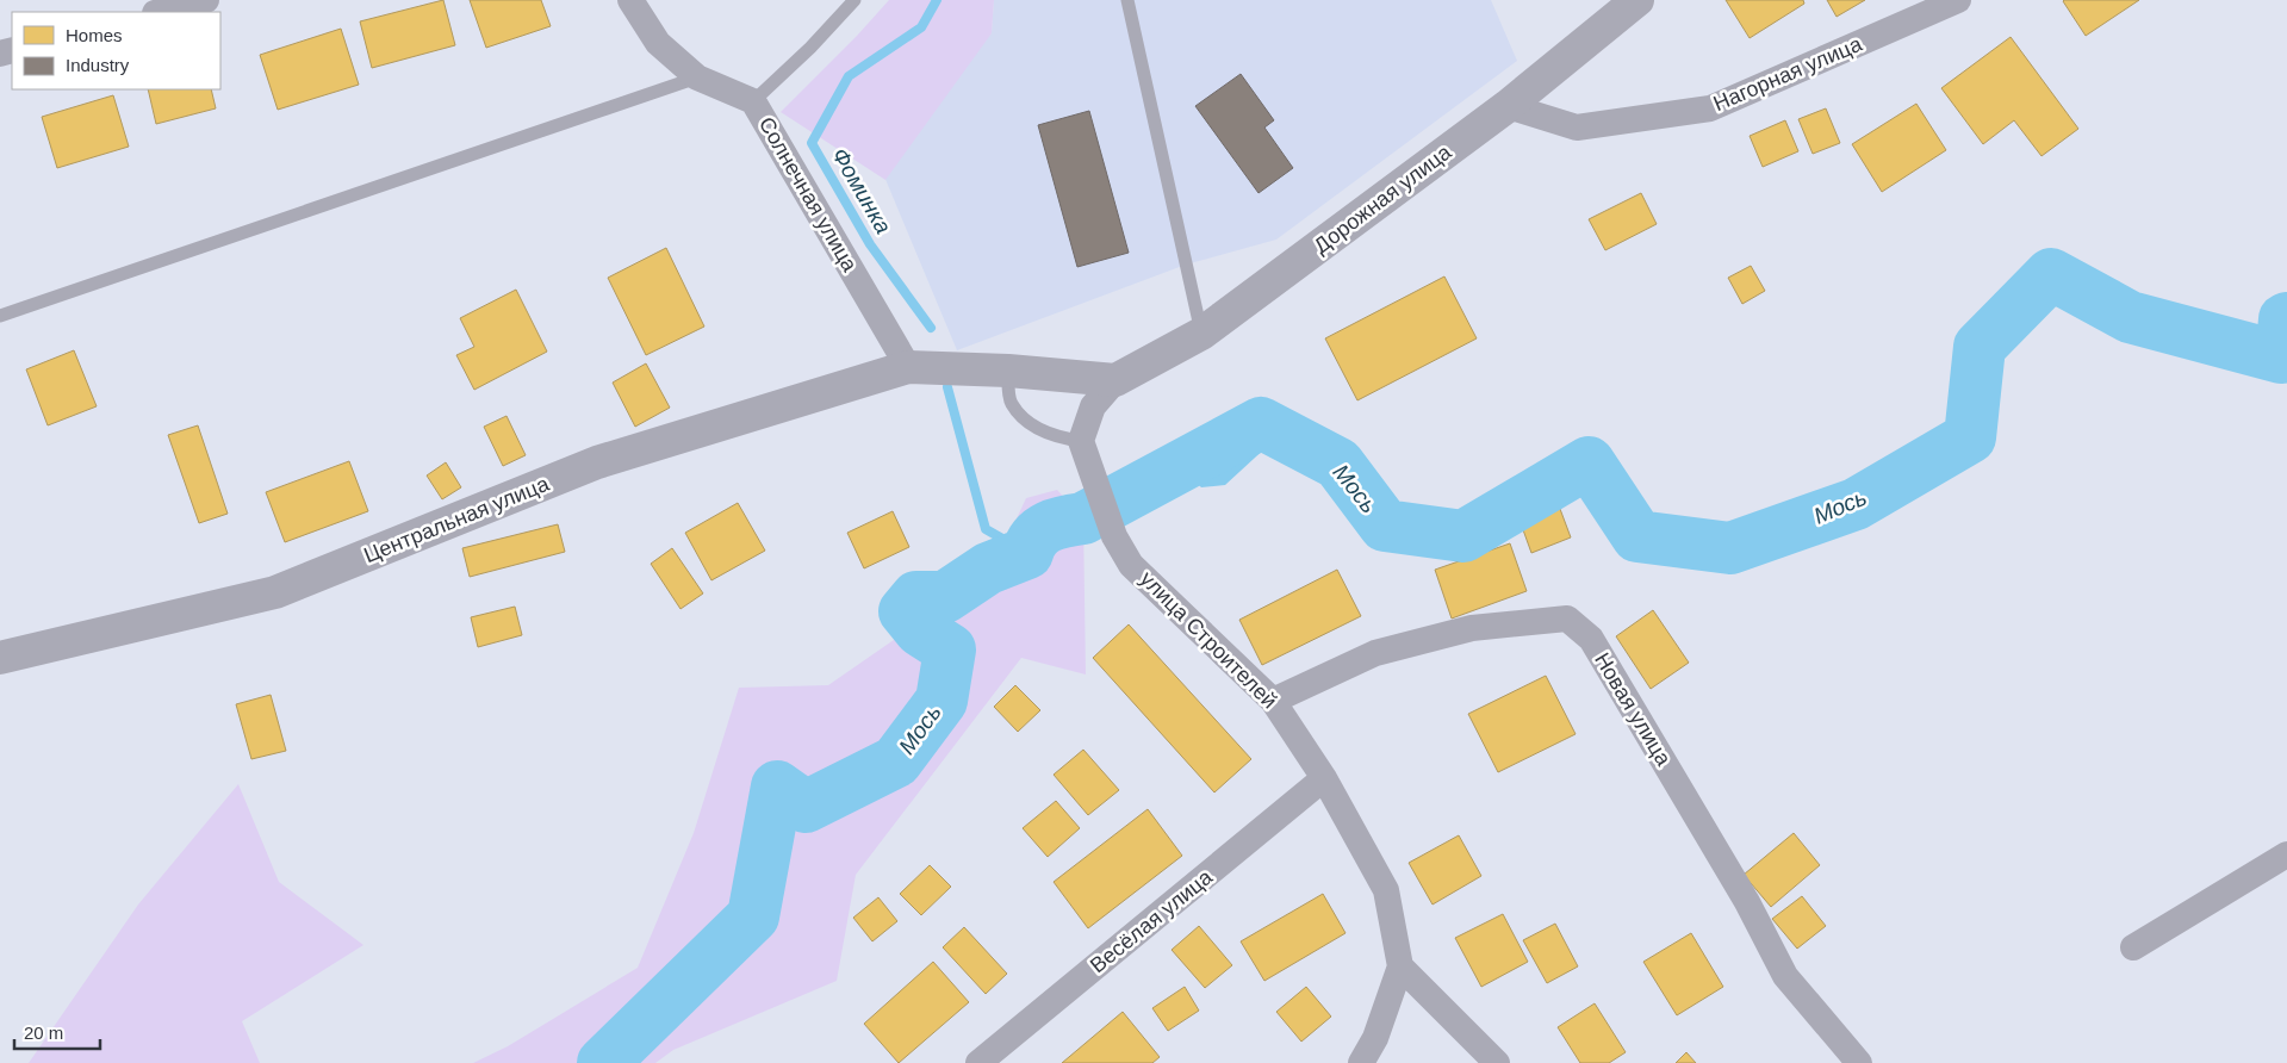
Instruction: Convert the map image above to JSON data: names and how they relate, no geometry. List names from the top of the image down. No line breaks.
{"streets":{"street":["Нагорная улица","Солнечная улица","Дорожная улица","Центральная улица","улица Строителей","Новая улица","Весёлая улица"]},"crossings":[["Нагорная улица","Дорожная улица"],["Солнечная улица","Центральная улица"],["Дорожная улица","Центральная улица"],["улица Строителей","Новая улица"],["улица Строителей","Весёлая улица"]],"water":["Фоминка","Мось"],"legend":["Homes","Industry"],"scale_bar":"20 m"}
